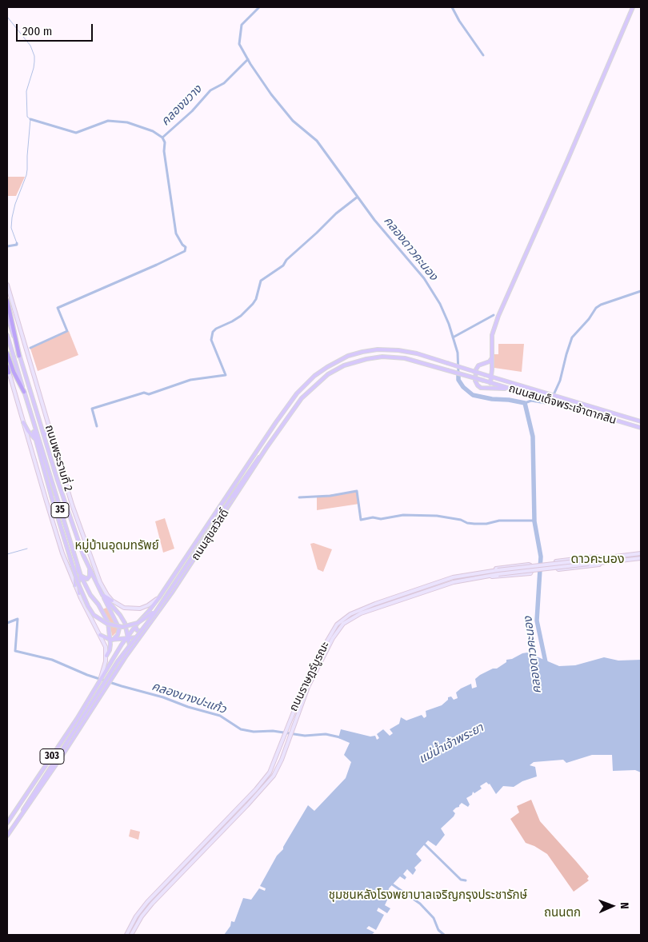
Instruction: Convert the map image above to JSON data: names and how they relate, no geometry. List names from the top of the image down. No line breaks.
{"streets":{"main road":["ถนนสมเด็จพระเจ้าตากสิน","ถนนพระรามที่ 2","35","ถนนสุขสวัสดิ์","ถนนราษฎร์บูรณะ","303"]},"crossings":[["ถนนสมเด็จพระเจ้าตากสิน","ถนนสุขสวัสดิ์"],["ถนนพระรามที่ 2","35"],["ถนนพระรามที่ 2","ถนนสุขสวัสดิ์"],["ถนนสุขสวัสดิ์","303"]],"districts":["หมู่บ้านอุดมทรัพย์","ดาวคะนอง","ชุมชนหลังโรงพยาบาลเจริญกรุงประชารักษ์","ถนนตก"],"water":["คลองขวาง","คลองดาวคะนอง","คลองบางปะแก้ว","แม่น้ำเจ้าพระยา"],"scale_bar":"200 m","north":"right"}
